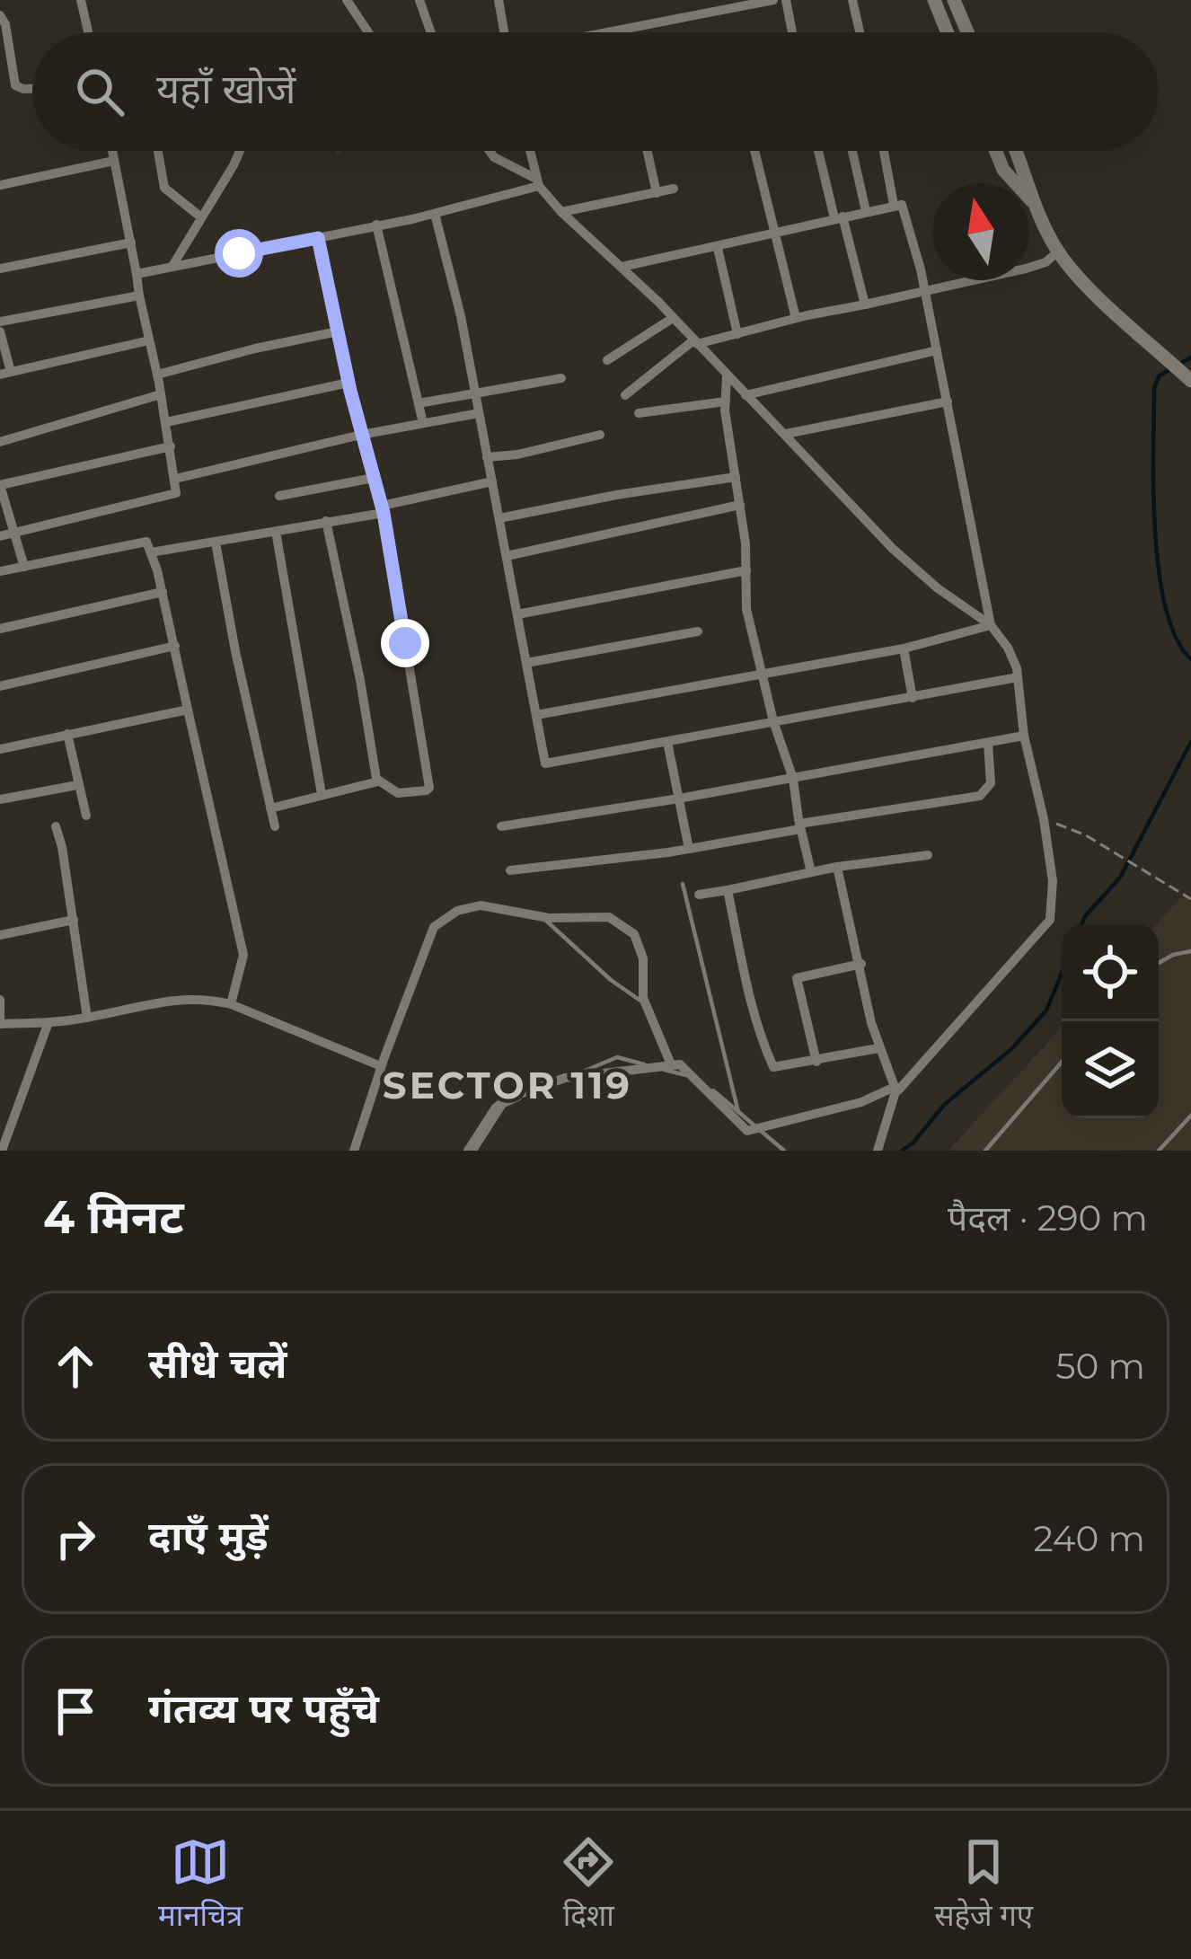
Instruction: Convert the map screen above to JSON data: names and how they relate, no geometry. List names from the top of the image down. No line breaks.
{"districts":["SECTOR 119"],"north":"top","page":{"search":"यहाँ खोजें","heading":["4 मिनट","पैदल · 290 m"],"list":[["सीधे चलें","50 m"],["दाएँ मुड़ें","240 m"],"गंतव्य पर पहुँचे"],"nav":["मानचित्र","दिशा","सहेजे गए"]}}
